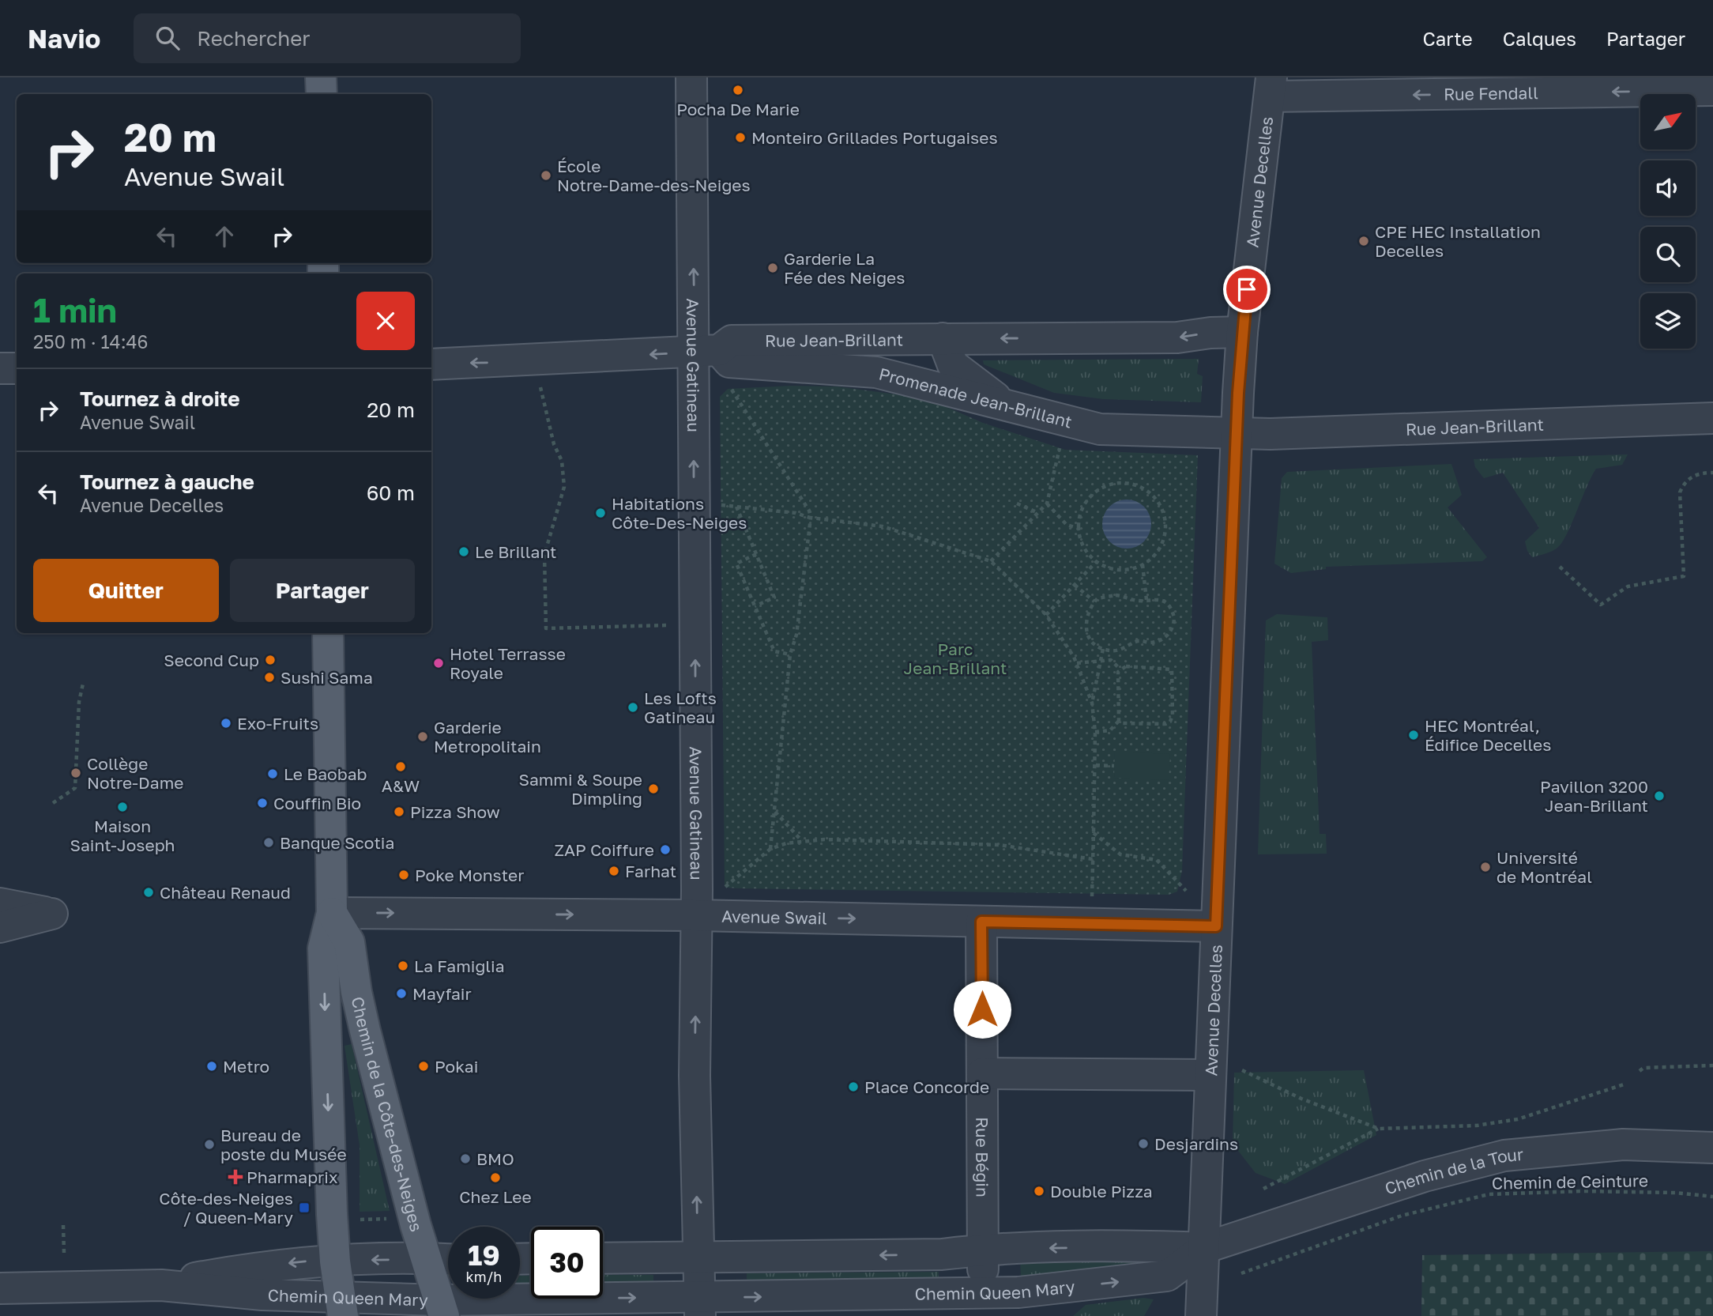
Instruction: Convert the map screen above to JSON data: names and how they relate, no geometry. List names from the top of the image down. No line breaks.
{"streets":{"main road":["Chemin de la Côte-des-Neiges"],"street":["Rue Fendall","Avenue Decelles","Rue Jean-Brillant","Avenue Gatineau","Promenade Jean-Brillant","Avenue Swail","Rue Bégin","Chemin de la Tour","Chemin Queen Mary"],"path":["Chemin de Ceinture"]},"crossings":[["Rue Fendall","Avenue Decelles"],["Avenue Decelles","Rue Jean-Brillant"],["Avenue Decelles","Promenade Jean-Brillant"],["Avenue Decelles","Avenue Swail"],["Avenue Decelles","Chemin de la Tour"],["Avenue Decelles","Chemin Queen Mary"],["Rue Jean-Brillant","Avenue Gatineau"],["Rue Jean-Brillant","Promenade Jean-Brillant"],["Avenue Gatineau","Promenade Jean-Brillant"],["Avenue Gatineau","Avenue Swail"],["Avenue Gatineau","Chemin Queen Mary"],["Avenue Swail","Chemin de la Côte-des-Neiges"],["Avenue Swail","Rue Bégin"],["Chemin de la Côte-des-Neiges","Chemin Queen Mary"],["Rue Bégin","Chemin Queen Mary"],["Chemin de la Tour","Chemin Queen Mary"]],"one_way":["Rue Fendall","Rue Jean-Brillant","Avenue Gatineau","Avenue Swail"],"parks":["Parc Jean-Brillant"],"places":{"other":["Pocha De Marie","Monteiro Grillades Portugaises","École Notre-Dame-des-Neiges","CPE HEC Installation Decelles","Garderie La Fée des Neiges","Habitations Côte-Des-Neiges","Le Brillant","Second Cup","Hotel Terrasse Royale","Sushi Sama","Les Lofts Gatineau","Exo-Fruits","HEC Montréal, Édifice Decelles","Garderie Metropolitain","A&W","Collège Notre-Dame","Le Baobab","Sammi & Soupe Dimpling","Pavillon 3200 Jean-Brillant","Couffin Bio","Maison Saint-Joseph","Pizza Show","Banque Scotia","ZAP Coiffure","Université de Montréal","Farhat","Poke Monster","Château Renaud","La Famiglia","Mayfair","Metro","Pokai","Place Concorde","Desjardins","Bureau de poste du Musée","BMO","Chez Lee","Double Pizza"],"health":["Pharmaprix"],"transit":["Côte-des-Neiges / Queen-Mary"]},"north":"top right","page":{"header":"Navio","search":"Rechercher","nav":["Carte","Calques","Partager"],"turn":["20 m","Avenue Swail"],"heading":["1 min","250 m · 14:46"],"list":[{"name":"Tournez à droite","note":"Avenue Swail","value":"20 m"},{"name":"Tournez à gauche","note":"Avenue Decelles","value":"60 m"}],"buttons":["Quitter","Partager"],"speed":"19 km/h","limit":"30"}}
